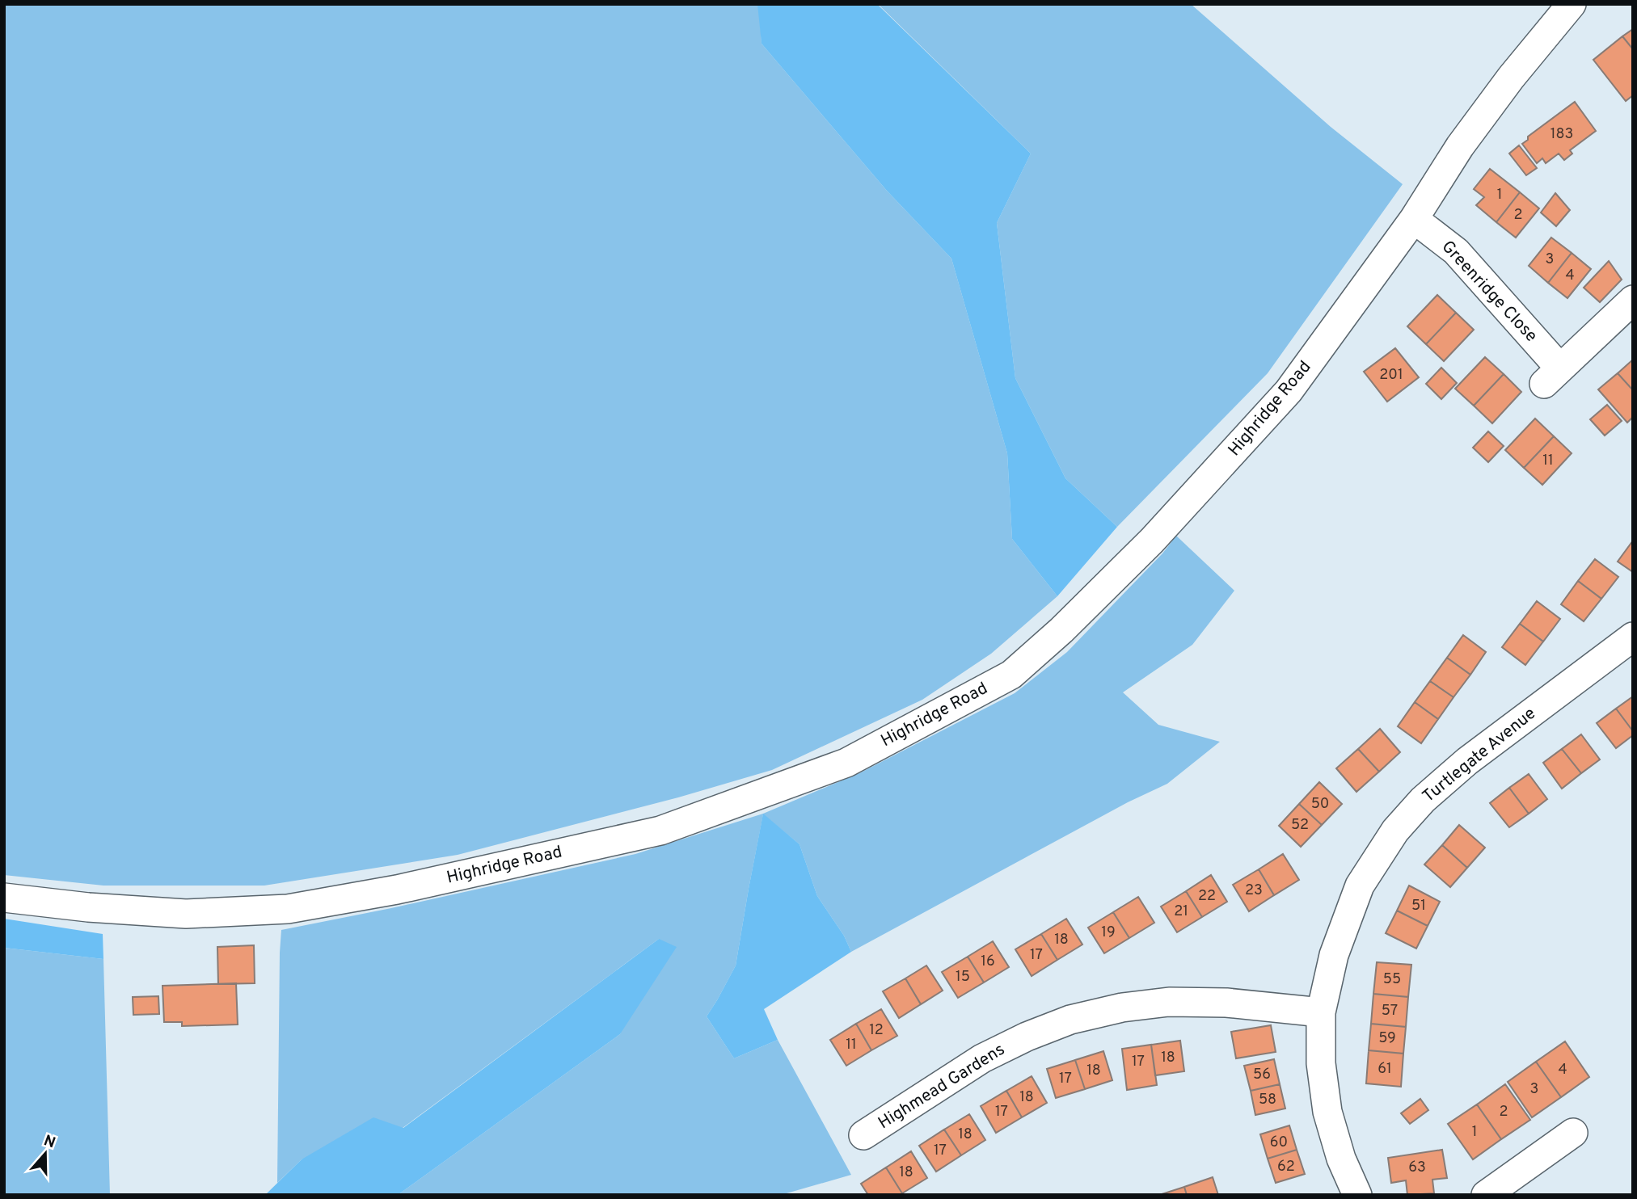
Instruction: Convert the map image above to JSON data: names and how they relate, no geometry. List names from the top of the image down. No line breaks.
{"streets":{"street":["Greenridge Close","Highridge Road","Turtlegate Avenue","Highmead Gardens"]},"crossings":[["Greenridge Close","Highridge Road"],["Turtlegate Avenue","Highmead Gardens"]],"house_numbers":["183","1","2","3","4","201","11","50","52","23","22","51","21","19","18","17","16","15","55","57","12","59","11","18","17","61","4","18","56","17","3","18","58","17","2","1","18","60","17","62","63","18"],"north":"top"}
